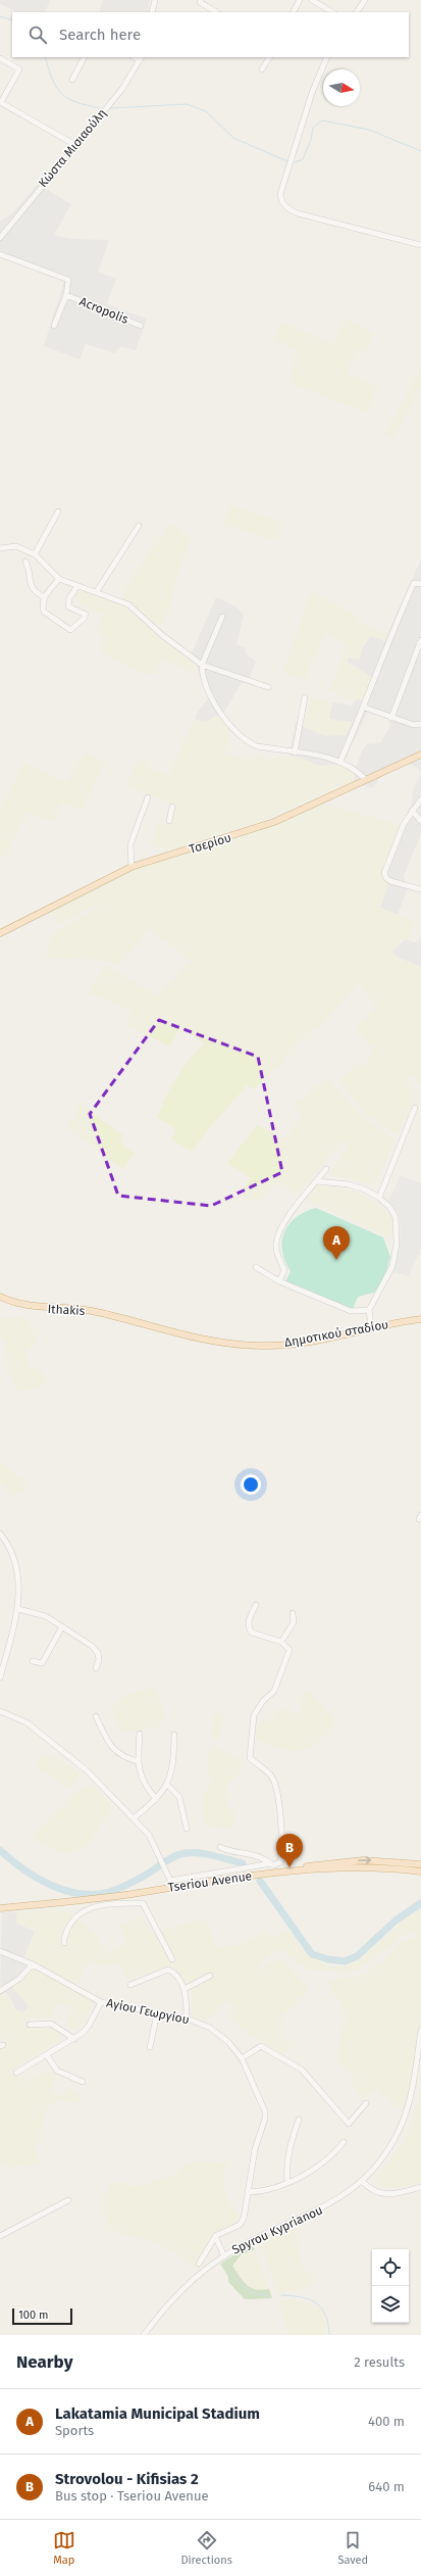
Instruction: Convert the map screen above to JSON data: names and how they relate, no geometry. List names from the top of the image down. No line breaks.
{"streets":{"main road":["Τσερίου","Ithakis","Δημοτικού σταδίου","Tseriou Avenue"],"street":["Κώστα Μισιαούλη","Acropolis","Αγίου Γεωργίου","Spyrou Kyprianou"]},"crossings":[["Ithakis","Δημοτικού σταδίου"]],"scale_bar":"100 m","north":"right","page":{"search":"Search here","pins":["A","B"],"scale":"100 m","heading":["Nearby","2 results"],"list":[{"mark":"A","name":"Lakatamia Municipal Stadium","note":"Sports","value":"400 m"},{"mark":"B","name":"Strovolou - Kifisias 2","note":"Bus stop · Tseriou Avenue","value":"640 m"}],"nav":["Map","Directions","Saved"]}}
